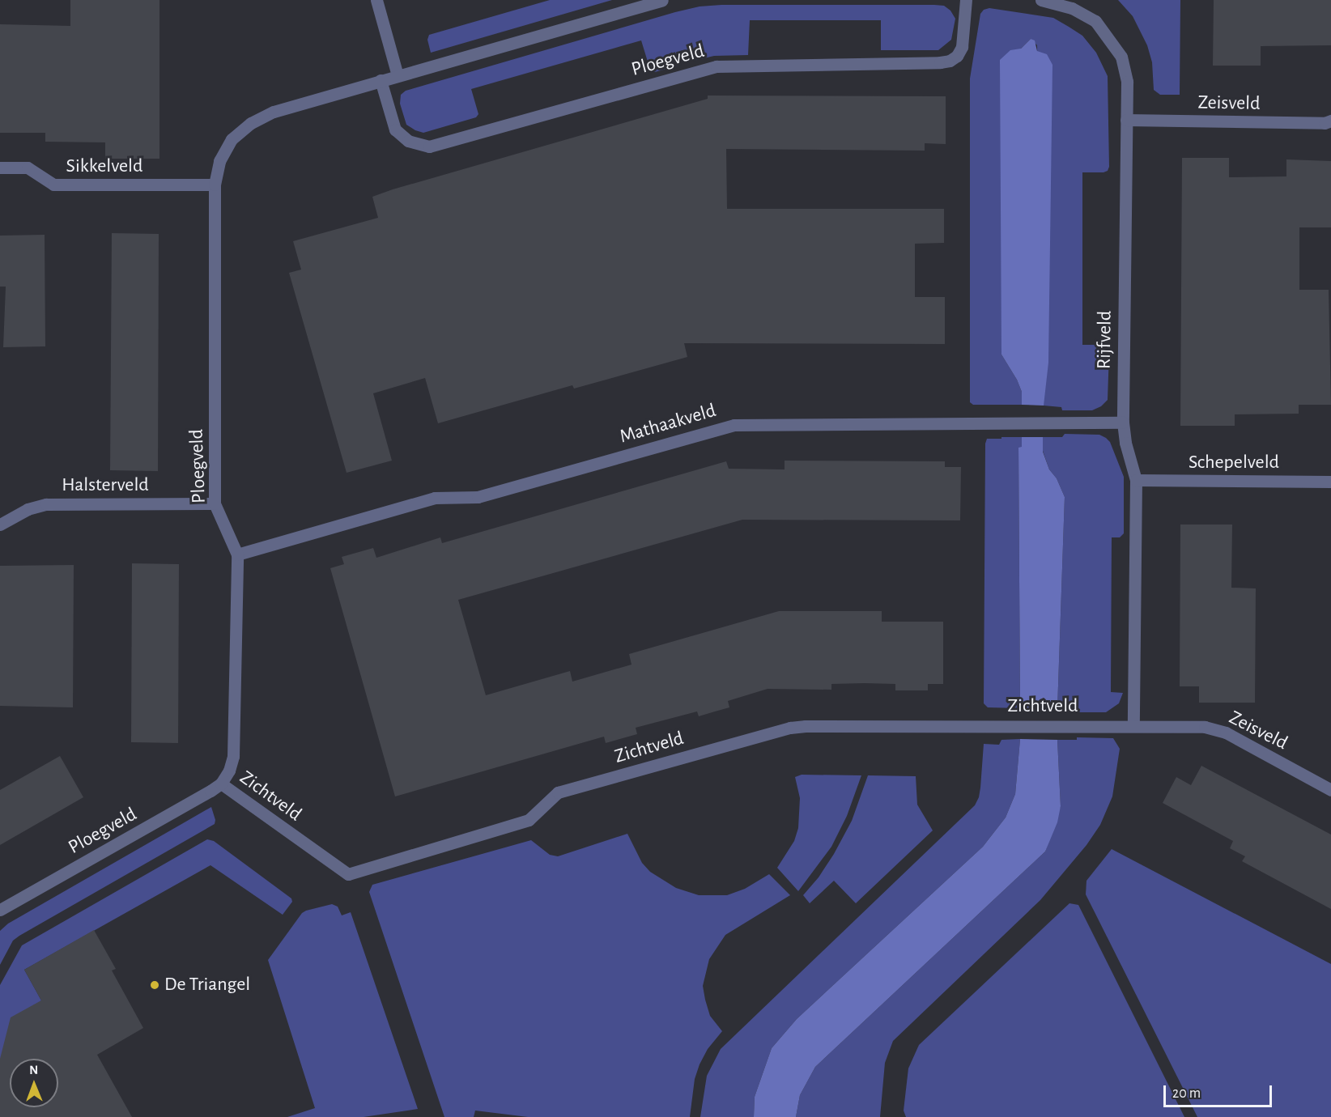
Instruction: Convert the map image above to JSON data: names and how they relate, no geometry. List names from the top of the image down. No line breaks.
{"streets":{"street":["Ploegveld","Zeisveld","Sikkelveld","Rijfveld","Mathaakveld","Schepelveld","Halsterveld","Zichtveld"]},"crossings":[["Ploegveld","Sikkelveld"],["Ploegveld","Mathaakveld"],["Ploegveld","Halsterveld"],["Ploegveld","Zichtveld"],["Zeisveld","Rijfveld"],["Zeisveld","Zichtveld"],["Rijfveld","Mathaakveld"],["Rijfveld","Schepelveld"],["Rijfveld","Zichtveld"]],"places":["De Triangel"],"scale_bar":"20 m","north":"top"}
